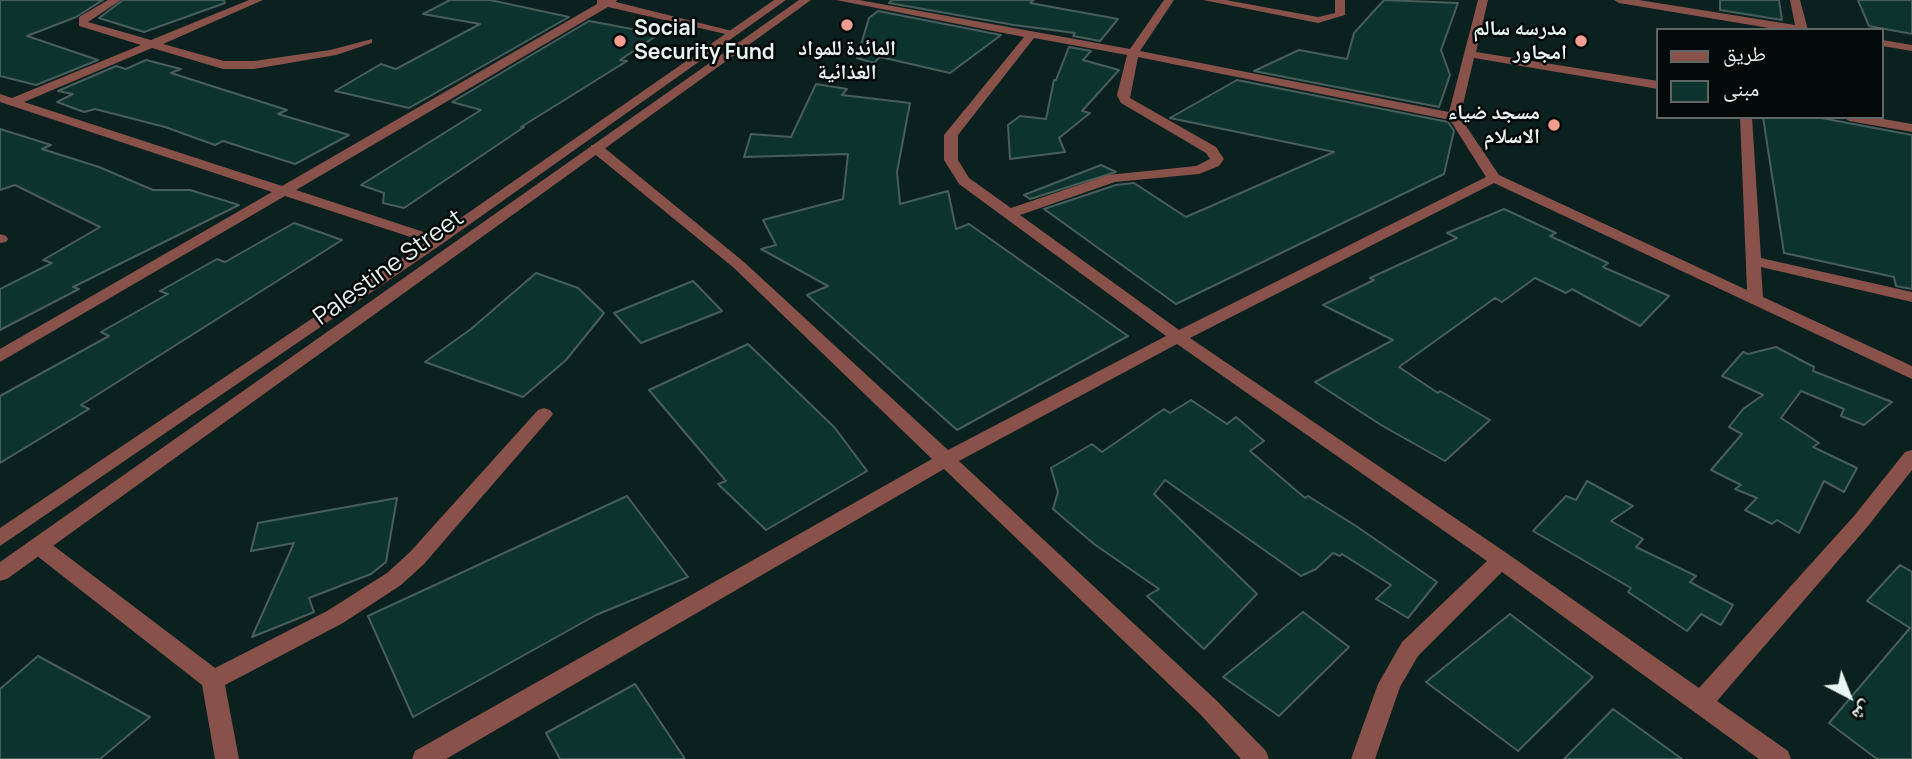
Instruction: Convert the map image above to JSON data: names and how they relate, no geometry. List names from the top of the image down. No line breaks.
{"streets":{"street":["Palestine Street"]},"places":["المائدة للمواد الغذائية","Social Security Fund","مدرسه سالم امجاور","مسجد ضياء الاسلام"],"legend":["طريق","مبنى"],"north":"bottom right"}
